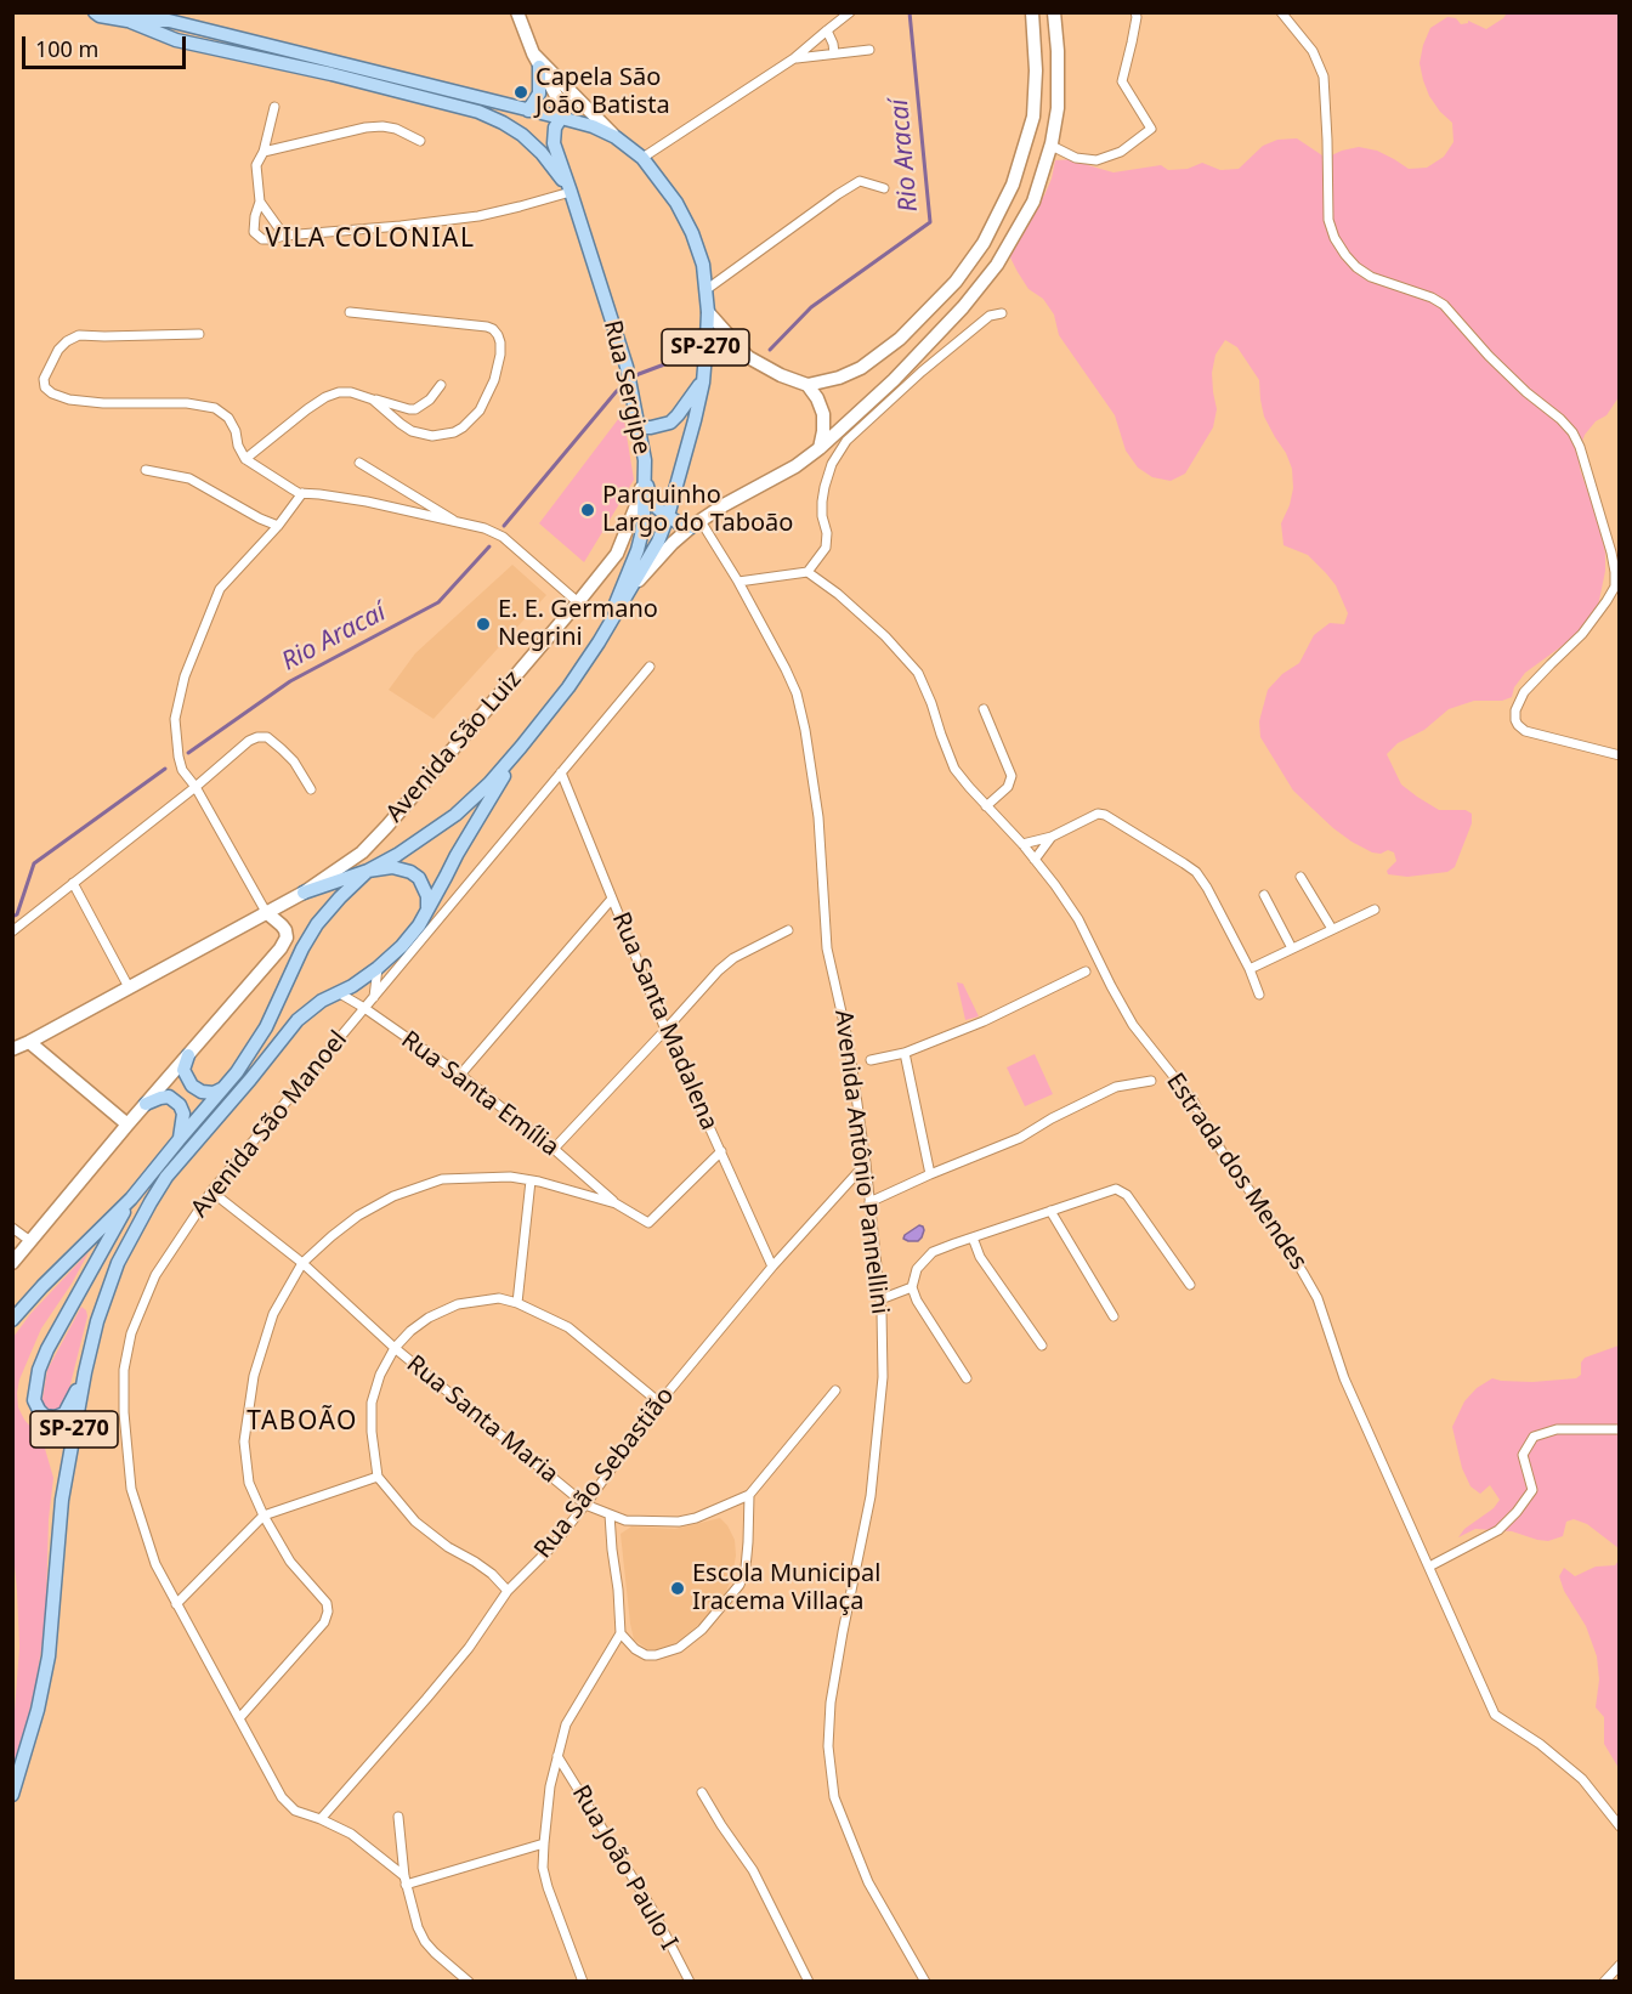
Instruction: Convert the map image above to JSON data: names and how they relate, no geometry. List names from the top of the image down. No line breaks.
{"streets":{"main road":["SP-270","Rua Sergipe","Avenida São Luiz"],"street":["Rua Santa Madalena","Rua Santa Emília","Avenida São Manoel","Avenida Antônio Pannellini","Estrada dos Mendes","Rua Santa Maria","Rua São Sebastião","Rua João Paulo I"]},"crossings":[["SP-270","Rua Sergipe"],["SP-270","Rua Santa Emília"],["Rua Sergipe","Avenida São Luiz"],["Rua Santa Madalena","Avenida São Manoel"],["Rua Santa Madalena","Rua São Sebastião"],["Rua Santa Emília","Avenida São Manoel"],["Avenida São Manoel","Rua Santa Maria"],["Avenida São Manoel","Rua São Sebastião"],["Avenida Antônio Pannellini","Rua São Sebastião"],["Rua Santa Maria","Rua São Sebastião"]],"districts":["VILA COLONIAL","TABOÃO"],"water":["Rio Aracaí"],"places":["Capela São João Batista","Parquinho Largo do Taboão","E. E. Germano Negrini","Escola Municipal Iracema Villaça"],"scale_bar":"100 m"}
